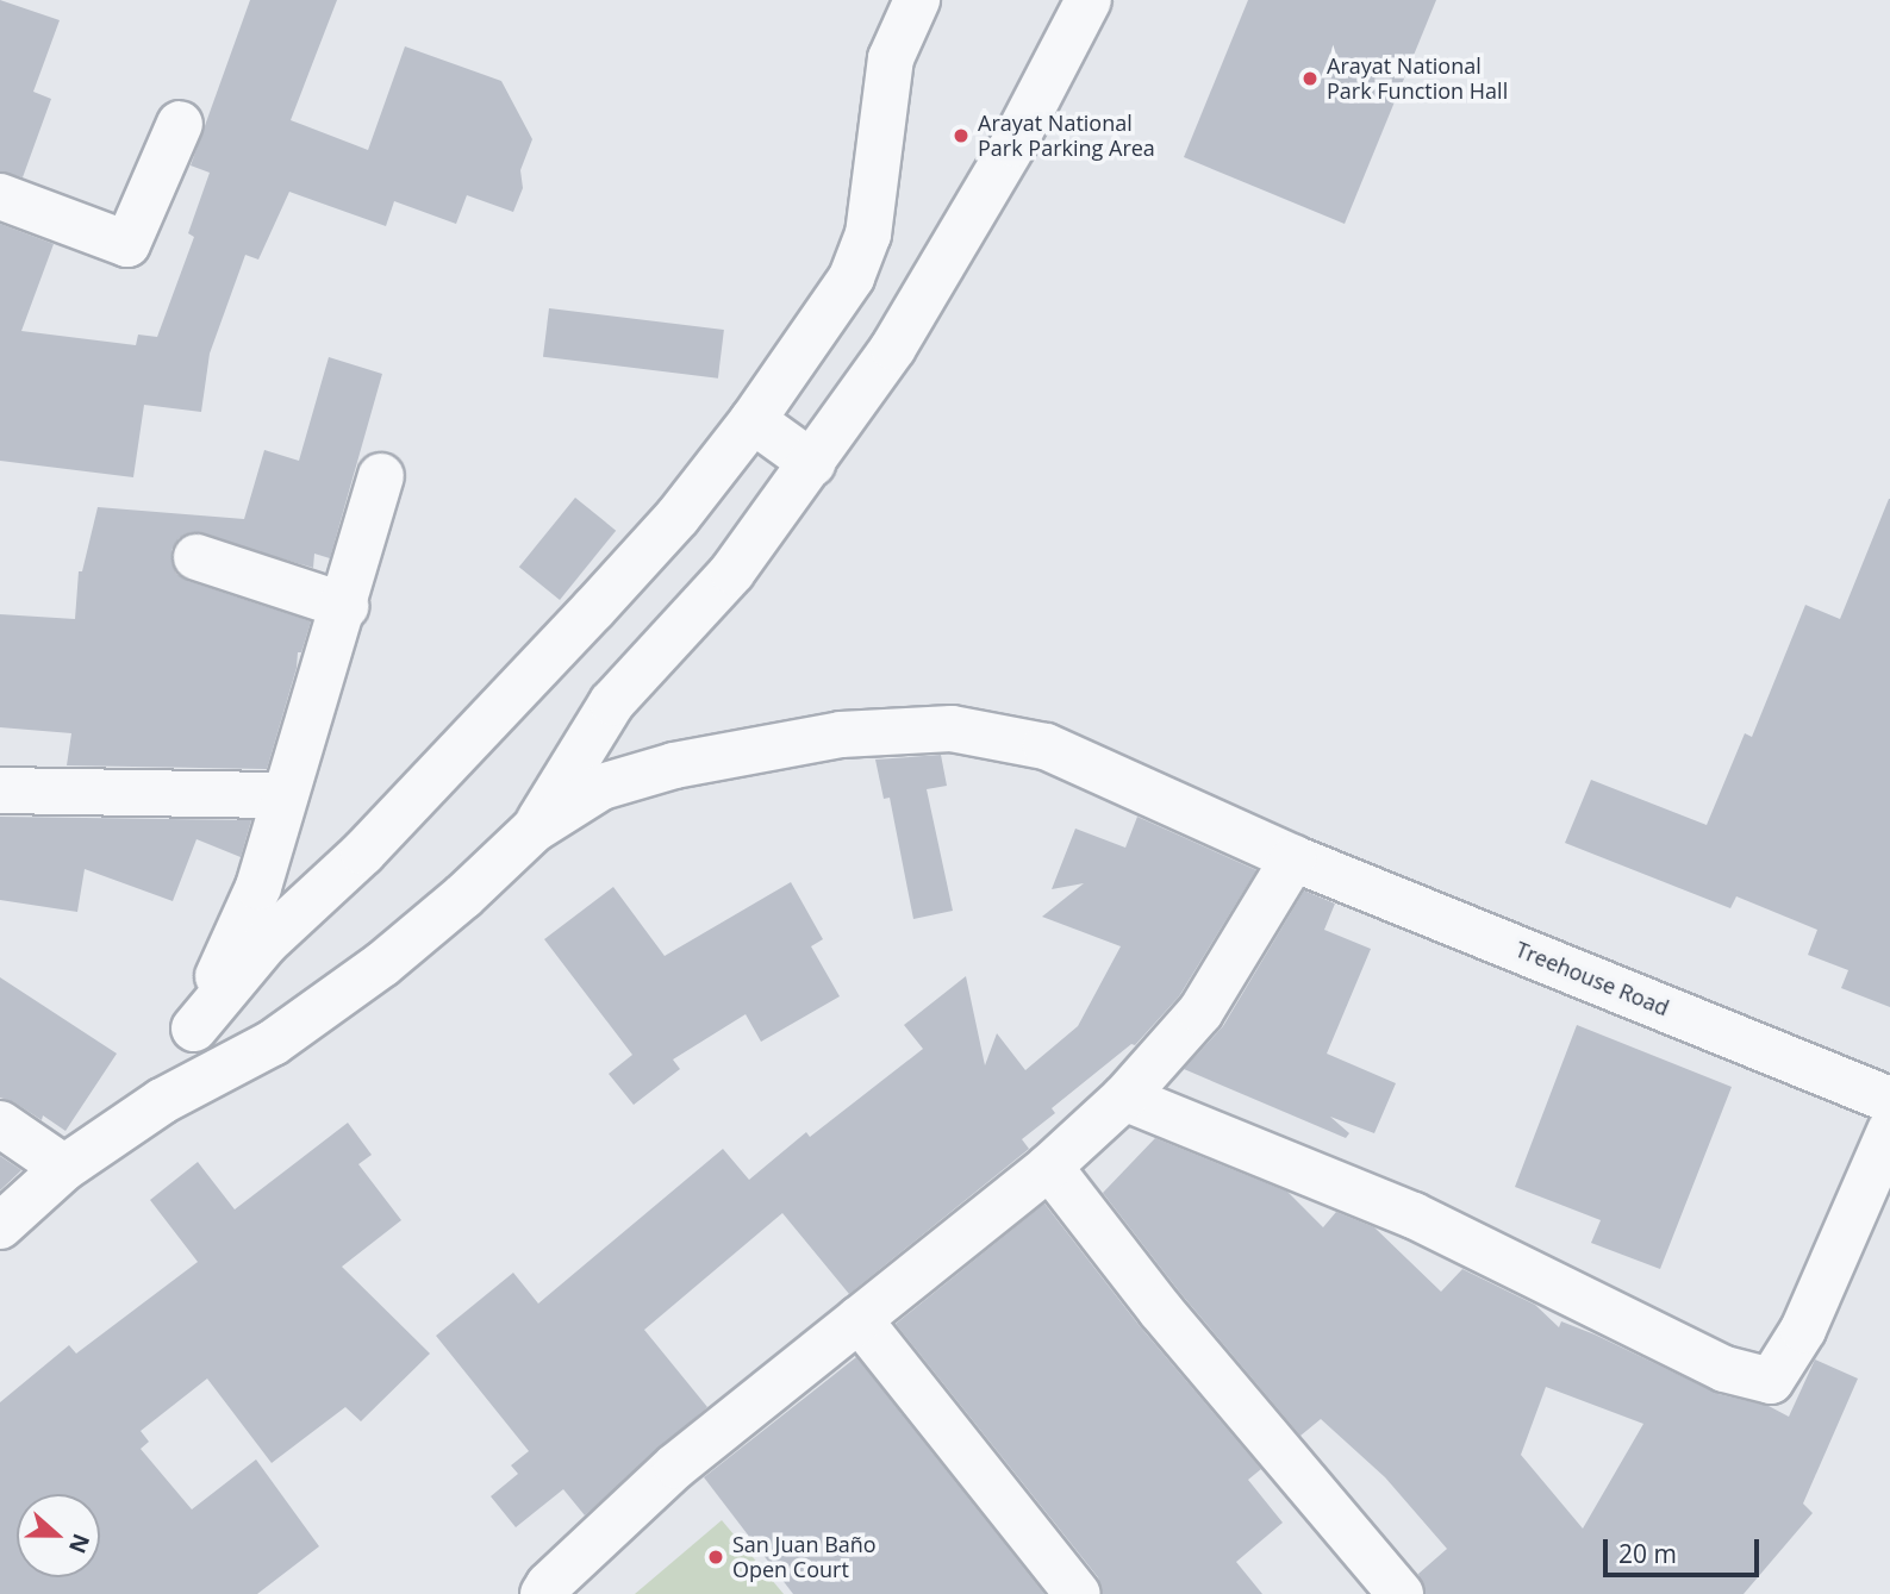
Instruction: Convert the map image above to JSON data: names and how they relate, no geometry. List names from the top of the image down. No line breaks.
{"streets":{"street":["Treehouse Road"]},"places":["Arayat National Park Function Hall","Arayat National Park Parking Area","San Juan Baño Open Court"],"scale_bar":"20 m","north":"right"}
